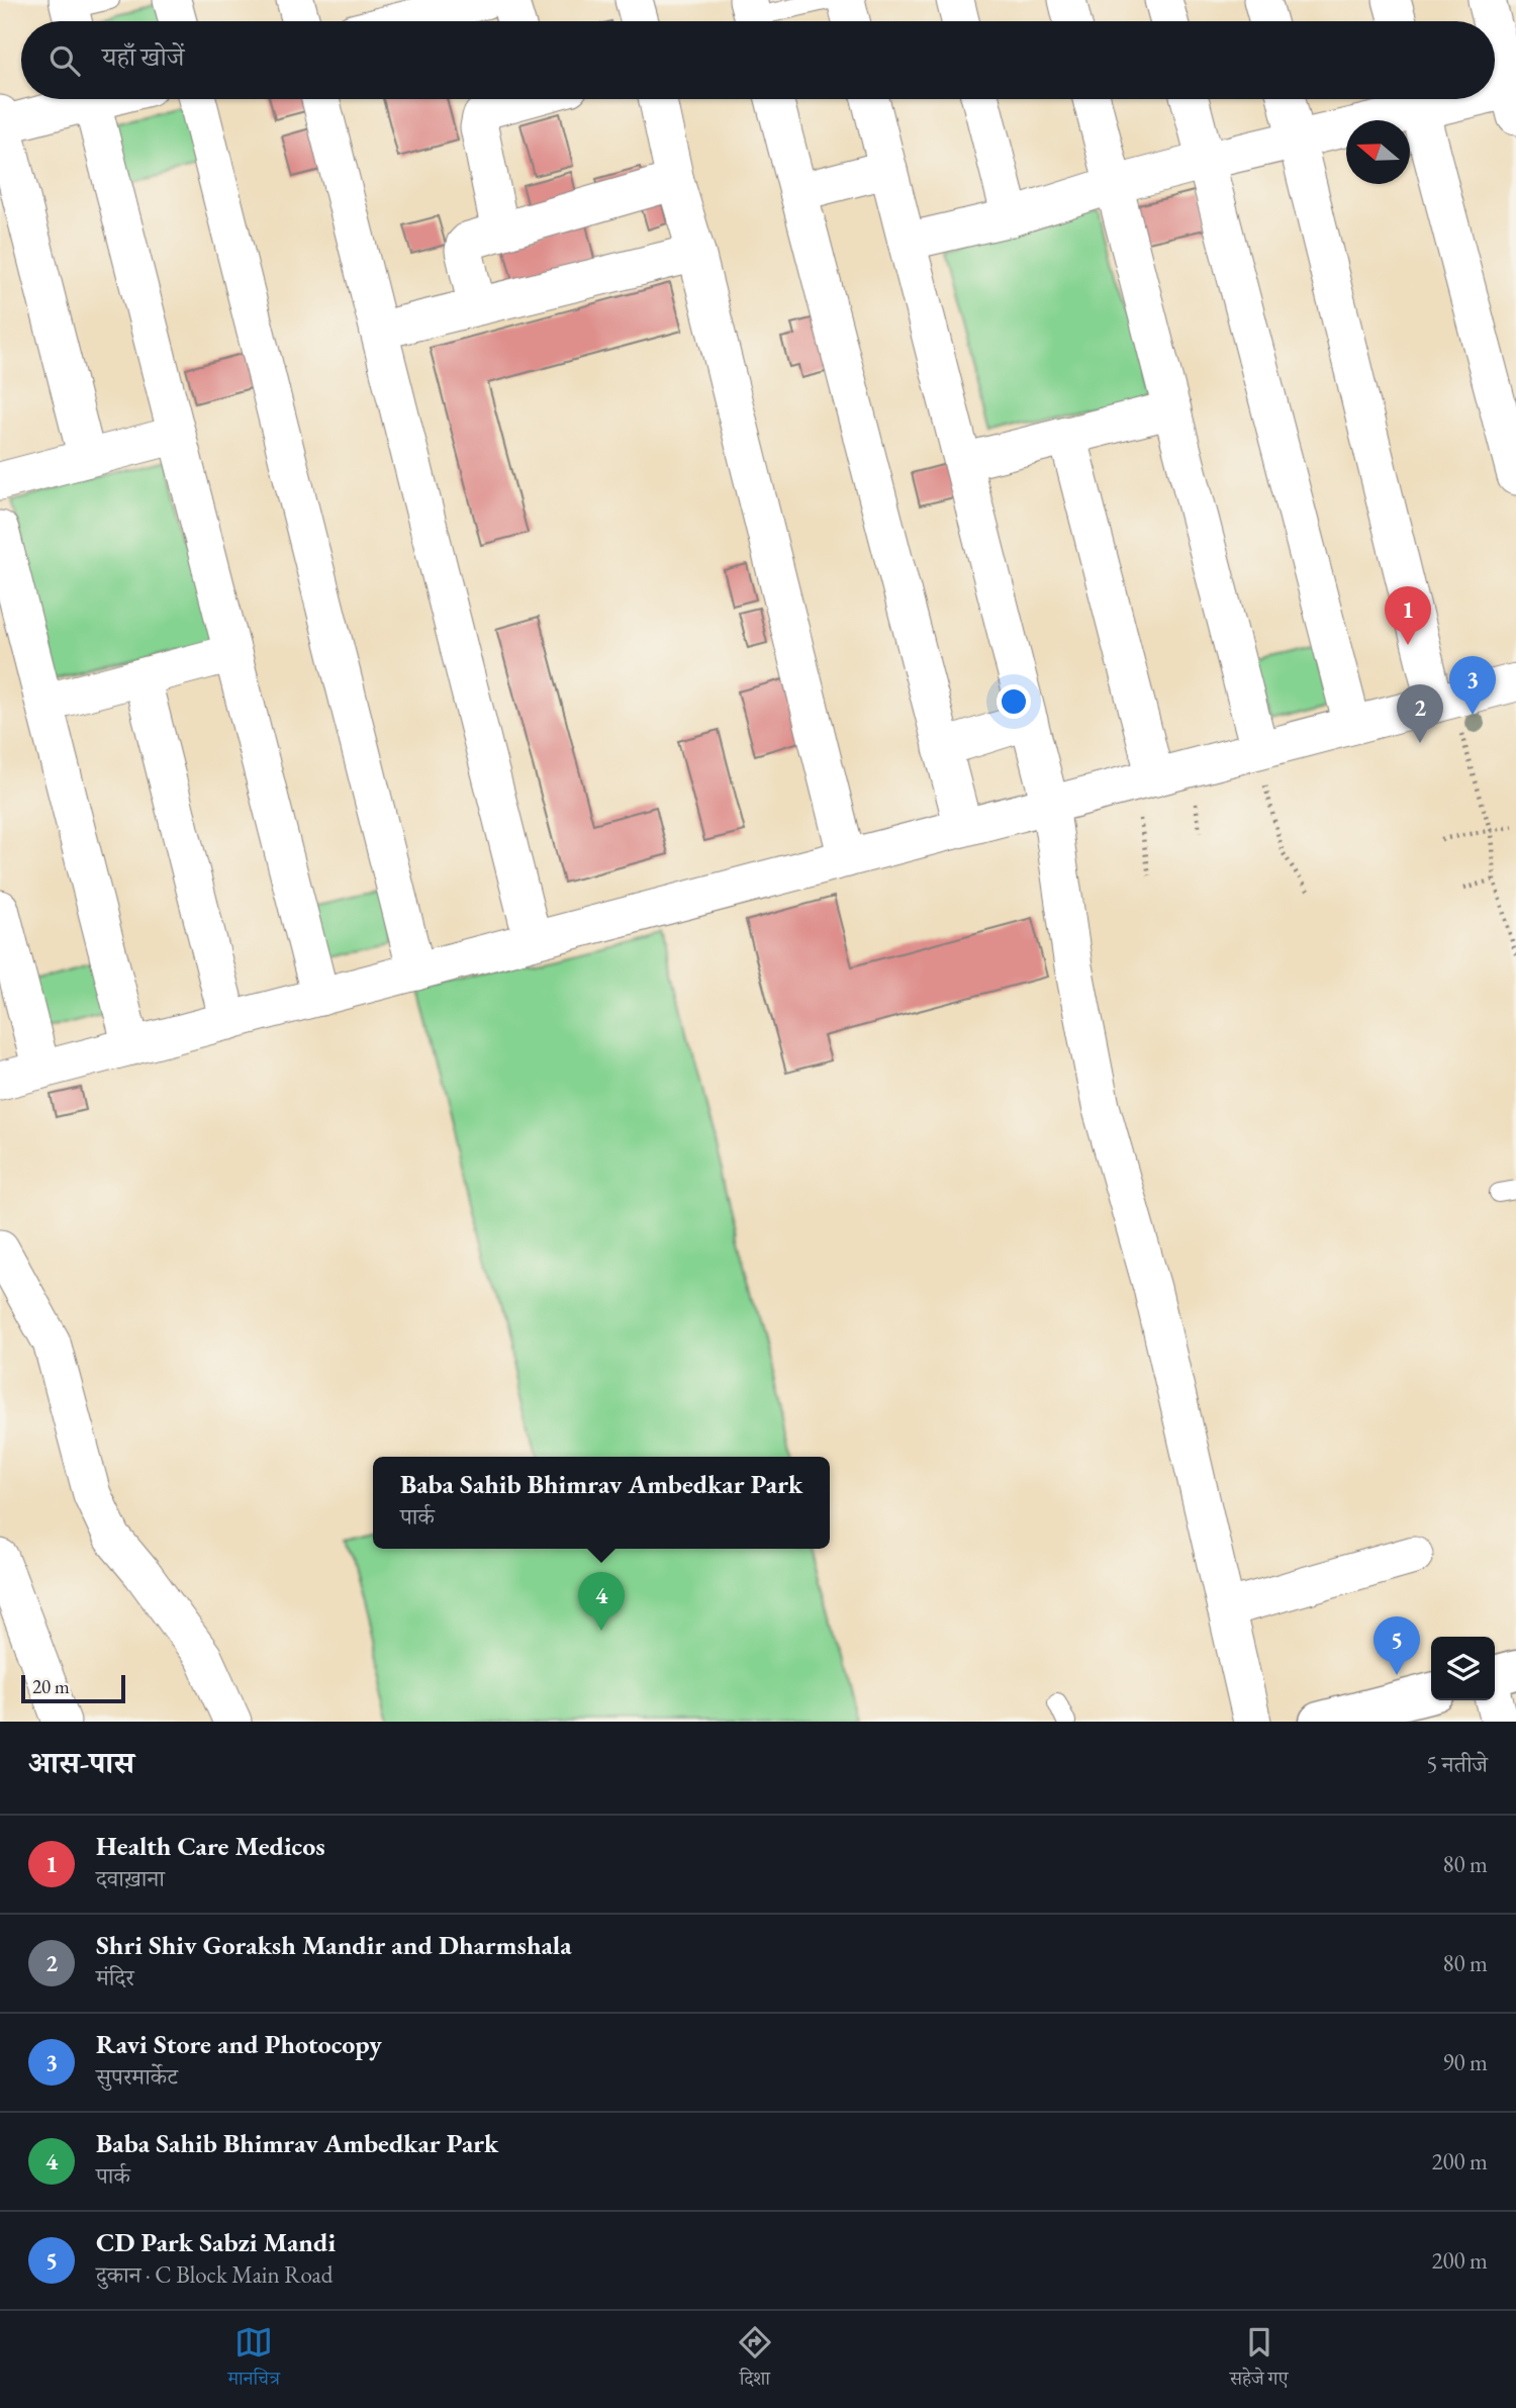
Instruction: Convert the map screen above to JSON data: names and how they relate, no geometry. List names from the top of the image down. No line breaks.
{"scale_bar":"20 m","north":"left","page":{"search":"यहाँ खोजें","pins":["1","3","2","4","5"],"popup":["Baba Sahib Bhimrav Ambedkar Park","पार्क"],"scale":"20 m","heading":["आस-पास","5 नतीजे"],"list":[{"mark":"1","name":"Health Care Medicos","note":"दवाख़ाना","value":"80 m"},{"mark":"2","name":"Shri Shiv Goraksh Mandir and Dharmshala","note":"मंदिर","value":"80 m"},{"mark":"3","name":"Ravi Store and Photocopy","note":"सुपरमार्केट","value":"90 m"},{"mark":"4","name":"Baba Sahib Bhimrav Ambedkar Park","note":"पार्क","value":"200 m"},{"mark":"5","name":"CD Park Sabzi Mandi","note":"दुकान · C Block Main Road","value":"200 m"}],"nav":["मानचित्र","दिशा","सहेजे गए"]}}
